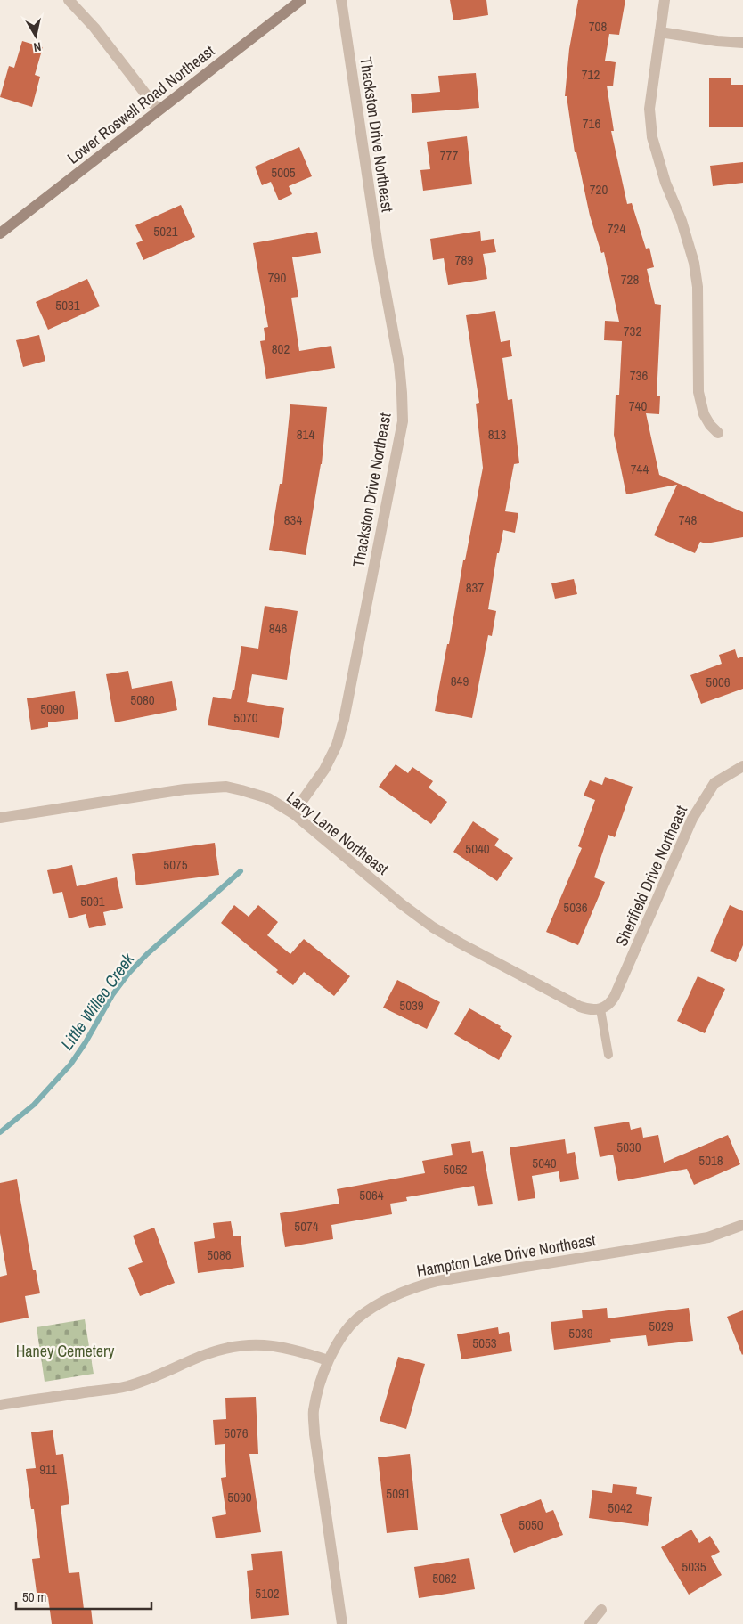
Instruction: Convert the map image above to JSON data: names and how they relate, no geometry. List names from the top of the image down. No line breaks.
{"streets":{"street":["Lower Roswell Road Northeast","Thackston Drive Northeast","Larry Lane Northeast","Sherifield Drive Northeast","Hampton Lake Drive Northeast"]},"crossings":[["Thackston Drive Northeast","Larry Lane Northeast"],["Larry Lane Northeast","Sherifield Drive Northeast"]],"water":["Little Willeo Creek"],"parks":["Haney Cemetery"],"house_numbers":["708","712","716","777","5005","720","724","5021","789","790","728","5031","732","802","736","740","814","813","744","834","748","837","846","849","5006","5080","5090","5070","5040","5075","5091","5036","5039","5030","5018","5040","5052","5064","5074","5086","5029","5039","5053","5076","911","5091","5090","5042","5050","5035","5062","5102"],"scale_bar":"50 m","north":"bottom"}
